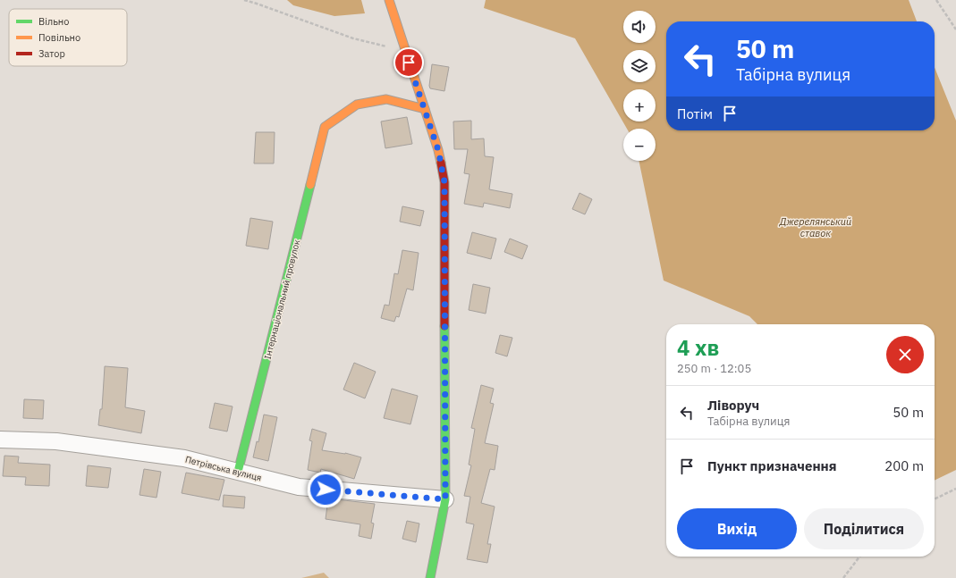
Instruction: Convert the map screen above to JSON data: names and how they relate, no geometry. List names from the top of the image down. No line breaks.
{"streets":{"street":["Інтернаціональний провулок","Петрівська вулиця"]},"crossings":[["Інтернаціональний провулок","Петрівська вулиця"]],"water":["Джерелянський ставок"],"legend":["Вільно","Повільно","Затор"],"page":{"map_buttons":["+","−"],"turn":["50 m","Табірна вулиця"],"then":"Потім","heading":["4 хв","250 m · 12:05"],"list":[{"name":"Ліворуч","note":"Табірна вулиця","value":"50 m"},{"name":"Пункт призначення","value":"200 m"}],"buttons":["Вихід","Поділитися"]}}
